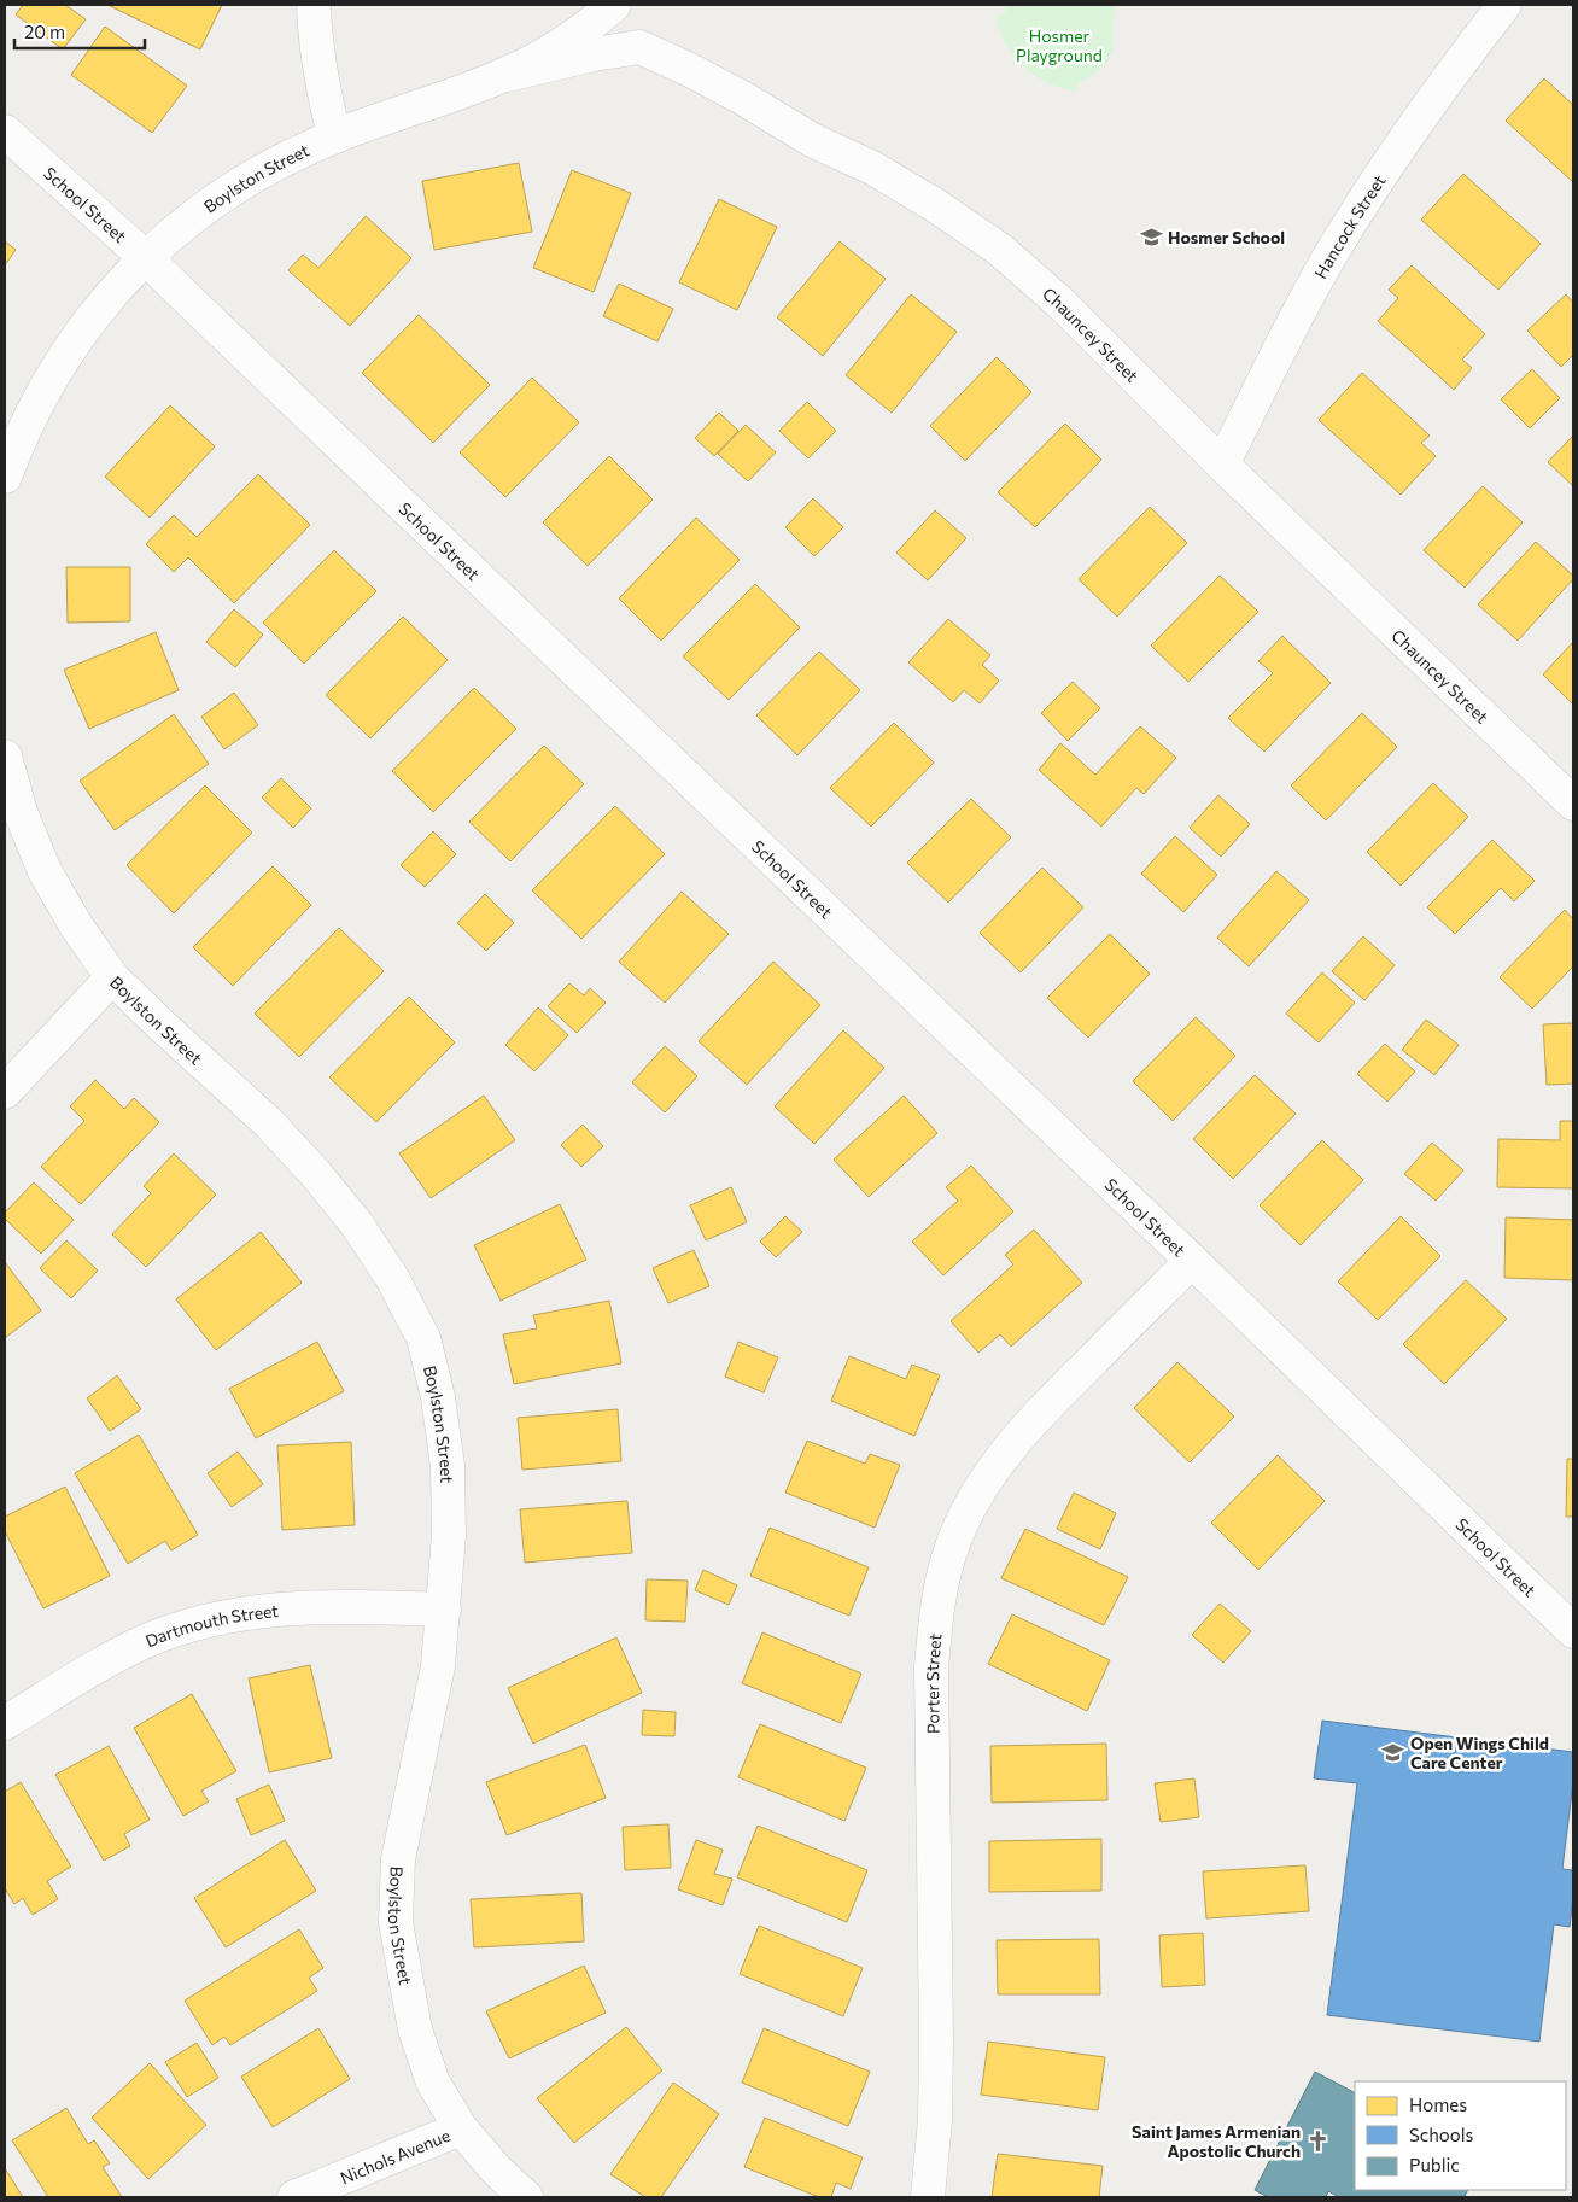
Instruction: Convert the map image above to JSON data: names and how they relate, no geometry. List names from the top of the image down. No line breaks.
{"streets":{"street":["Boylston Street","School Street","Hancock Street","Chauncey Street","Dartmouth Street","Porter Street","Nichols Avenue"]},"crossings":[["Boylston Street","School Street"],["Boylston Street","Chauncey Street"],["Boylston Street","Dartmouth Street"],["Boylston Street","Nichols Avenue"],["School Street","Porter Street"],["Hancock Street","Chauncey Street"]],"parks":["Hosmer Playground"],"places":{"school or university":["Hosmer School","Open Wings Child Care Center"],"church":["Saint James Armenian Apostolic Church"]},"legend":["Homes","Schools","Public"],"scale_bar":"20 m"}
